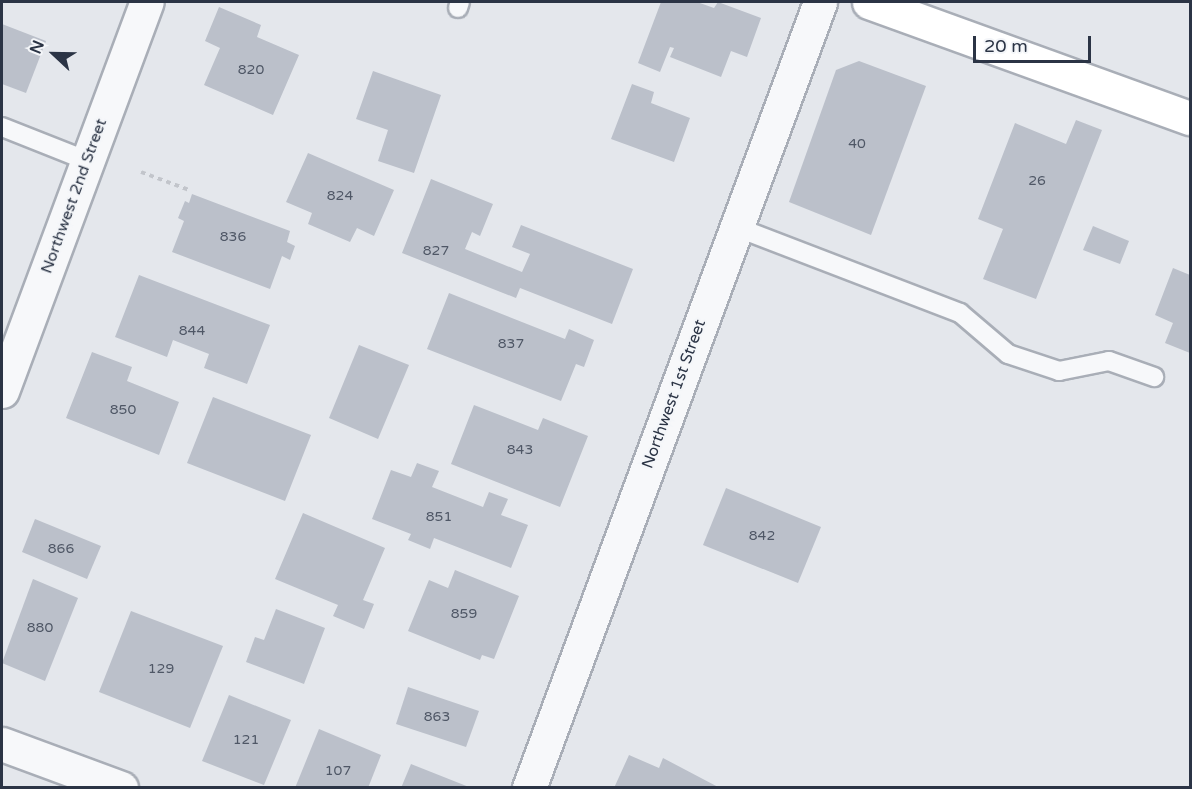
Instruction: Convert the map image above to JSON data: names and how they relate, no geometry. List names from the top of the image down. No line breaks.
{"streets":{"street":["Northwest 2nd Street","Northwest 1st Street"]},"house_numbers":["820","40","26","824","836","827","844","837","850","843","851","842","866","859","880","129","863","121","107"],"scale_bar":"20 m","north":"left"}
